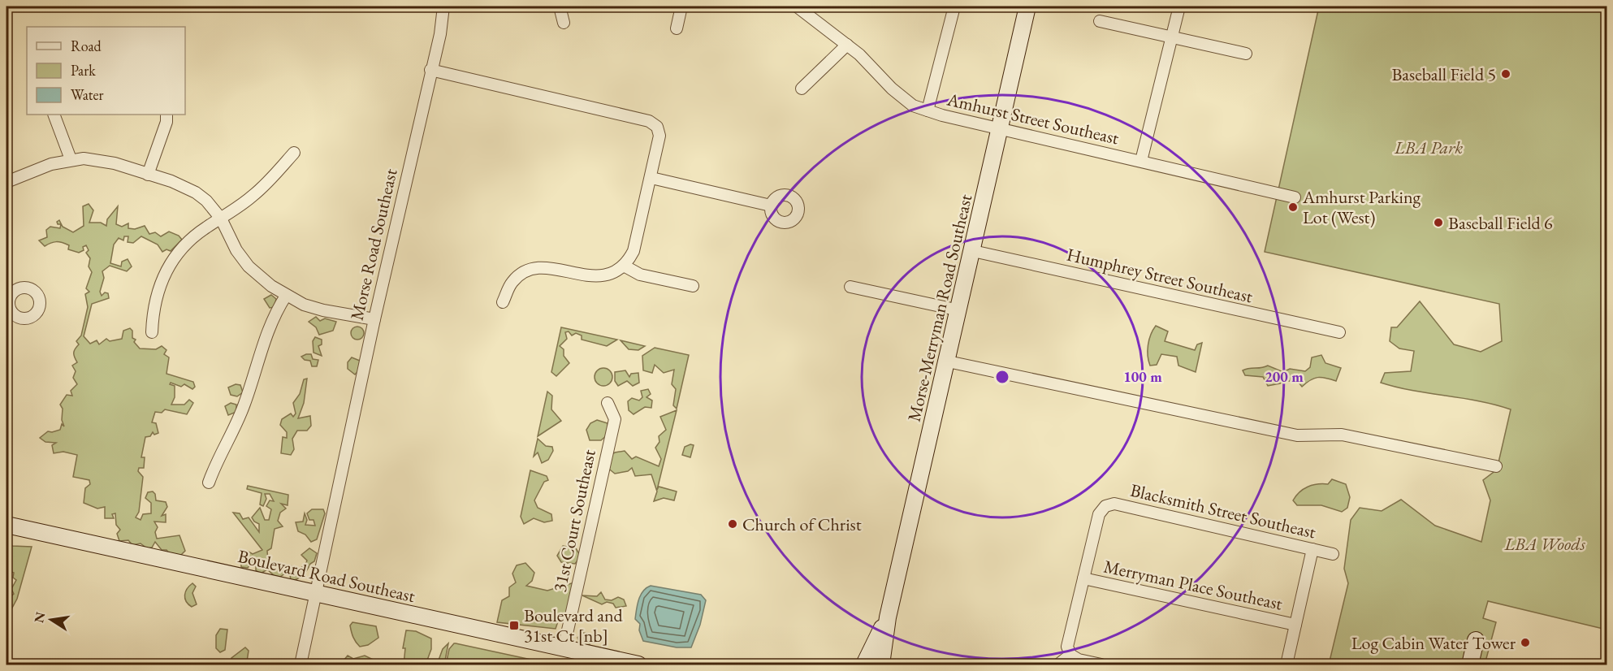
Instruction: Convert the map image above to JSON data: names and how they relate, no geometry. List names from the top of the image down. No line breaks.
{"streets":{"street":["Amhurst Street Southeast","Morse Road Southeast","Humphrey Street Southeast","Morse-Merryman Road Southeast","Blacksmith Street Southeast","31st Court Southeast","Boulevard Road Southeast","Merryman Place Southeast"]},"crossings":[["Amhurst Street Southeast","Morse-Merryman Road Southeast"],["Morse Road Southeast","Boulevard Road Southeast"],["Humphrey Street Southeast","Morse-Merryman Road Southeast"],["Blacksmith Street Southeast","Merryman Place Southeast"],["31st Court Southeast","Boulevard Road Southeast"]],"parks":["LBA Park","LBA Woods"],"places":{"other":["Baseball Field 5","Amhurst Parking Lot (West)","Baseball Field 6","Church of Christ","Log Cabin Water Tower"],"transit":["Boulevard and 31st Ct [nb]"]},"legend":["Road","Park","Water"],"north":"left","rings":["100 m","200 m"]}
